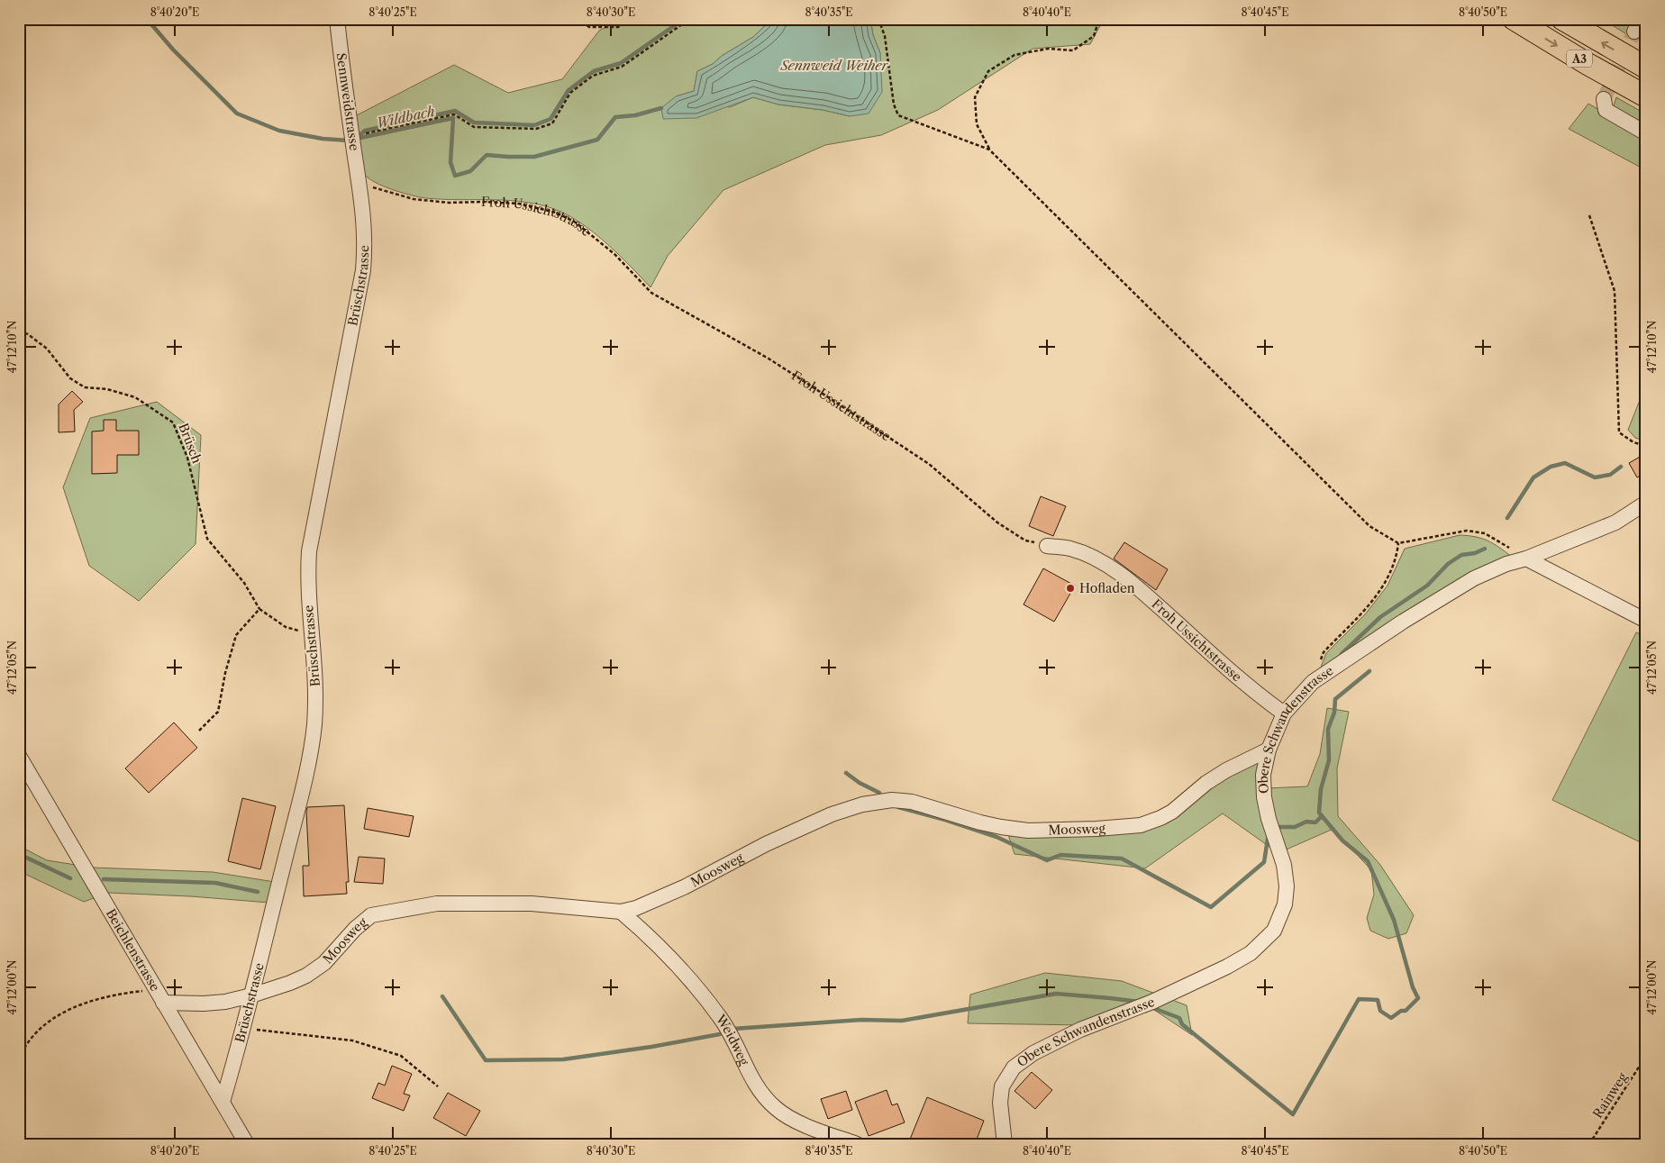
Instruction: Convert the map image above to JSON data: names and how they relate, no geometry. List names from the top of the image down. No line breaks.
{"streets":{"highway":["A3"],"street":["Sennweidstrasse","Froh Ussichtstrasse","Brüschstrasse","Obere Schwandenstrasse","Moosweg","Beichlenstrasse","Weidweg"],"path":["Brüsch","Rainweg"]},"crossings":[["Sennweidstrasse","Froh Ussichtstrasse"],["Sennweidstrasse","Brüschstrasse"],["Froh Ussichtstrasse","Brüschstrasse"],["Froh Ussichtstrasse","Obere Schwandenstrasse"],["Brüschstrasse","Moosweg"],["Brüschstrasse","Beichlenstrasse"],["Obere Schwandenstrasse","Moosweg"],["Moosweg","Beichlenstrasse"],["Moosweg","Weidweg"]],"water":["Sennweid Weiher","Wildbach"],"places":["Hofladen"],"coordinates":["8°40'20\"E","8°40'25\"E","8°40'30\"E","8°40'35\"E","8°40'40\"E","8°40'45\"E","8°40'50\"E","47°12'10\"N","47°12'05\"N","47°12'00\"N"]}
